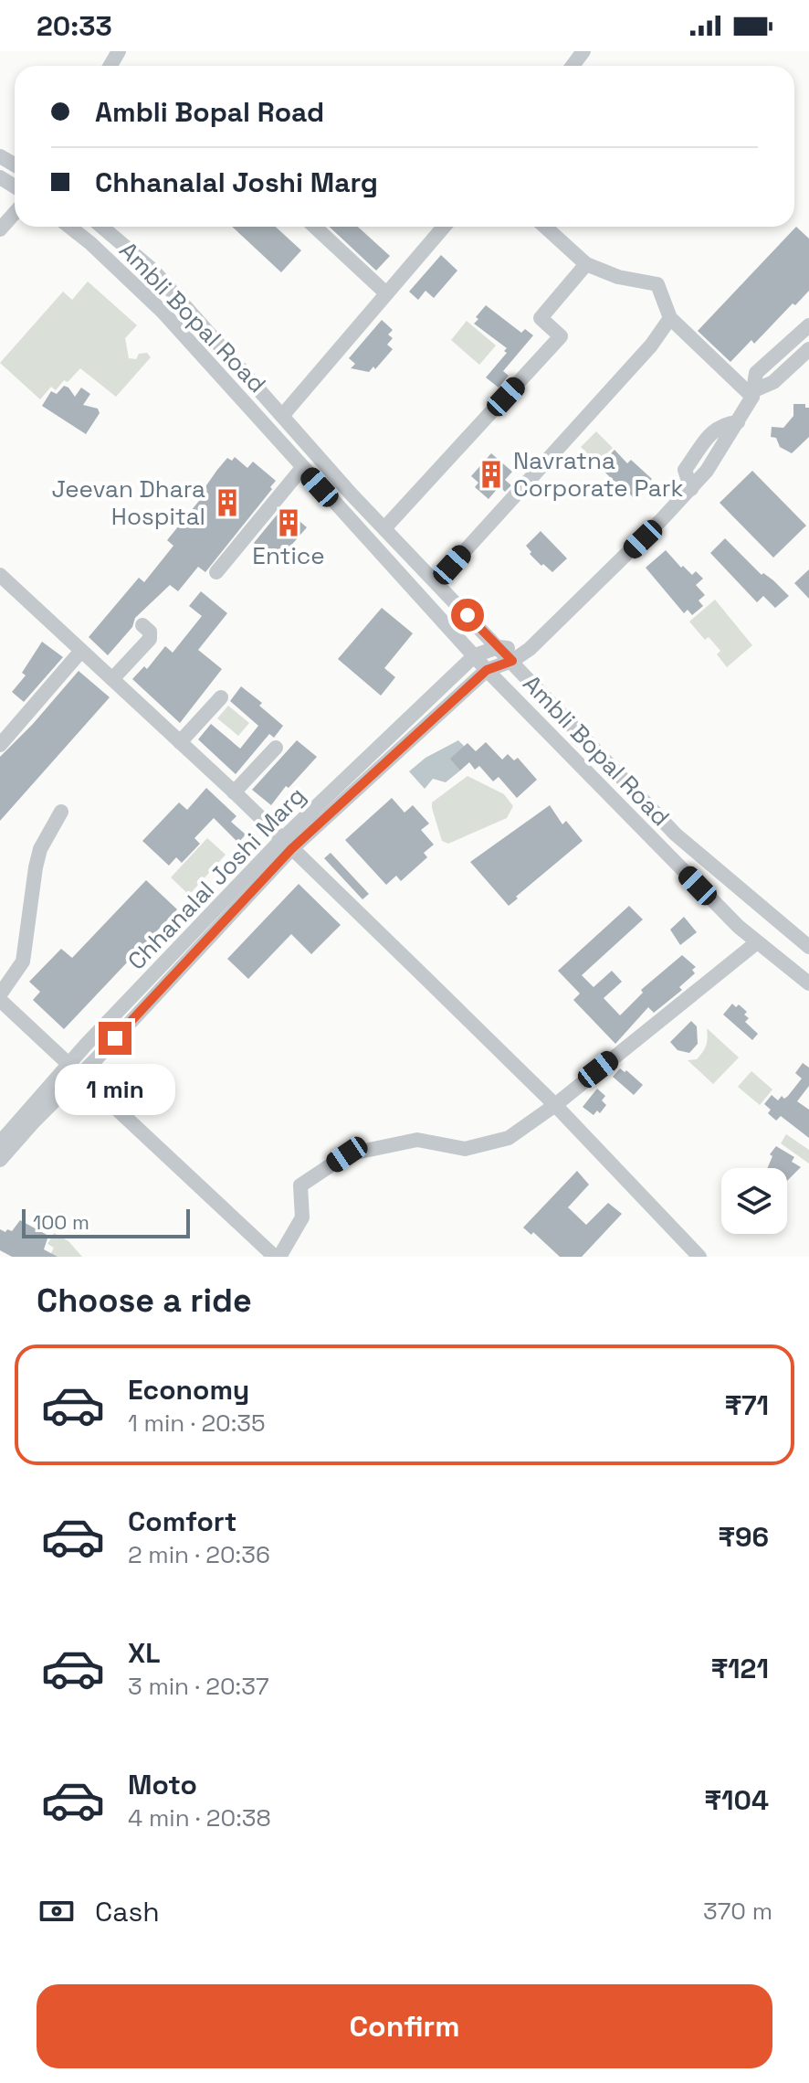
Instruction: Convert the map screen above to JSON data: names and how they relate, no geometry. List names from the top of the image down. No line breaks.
{"streets":{"street":["Ambli Bopal Road","Chhanalal Joshi Marg"]},"crossings":[["Ambli Bopal Road","Chhanalal Joshi Marg"]],"places":{"building":["Navratna Corporate Park","Jeevan Dhara Hospital","Entice"]},"scale_bar":"100 m","page":{"status":"20:33","banner":["Ambli Bopal Road","Chhanalal Joshi Marg"],"bubble":"1 min","scale":"100 m","heading":"Choose a ride","list":[{"name":"Economy","note":"1 min · 20:35","value":"₹71"},{"name":"Comfort","note":"2 min · 20:36","value":"₹96"},{"name":"XL","note":"3 min · 20:37","value":"₹121"},{"name":"Moto","note":"4 min · 20:38","value":"₹104"}],"pay":["Cash","370 m"],"buttons":"Confirm"}}
